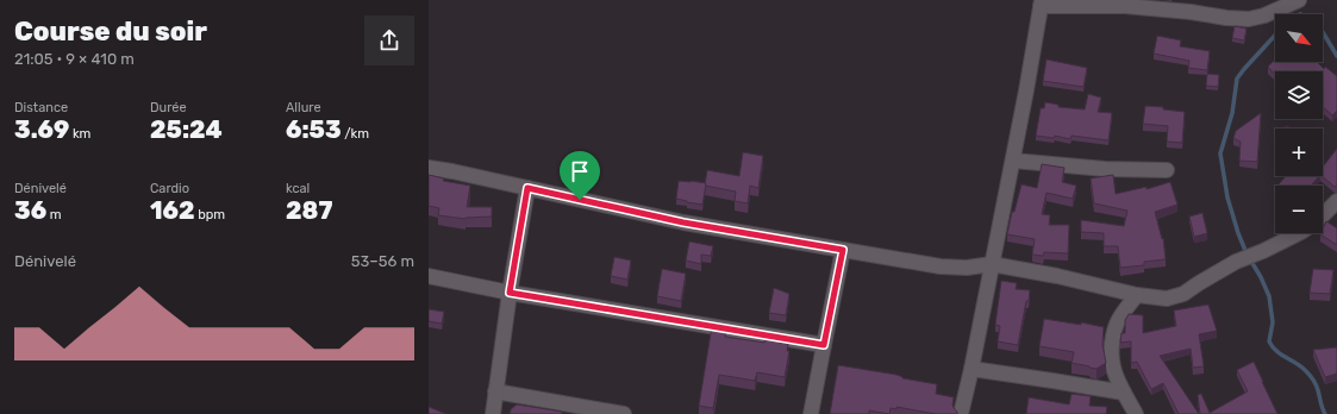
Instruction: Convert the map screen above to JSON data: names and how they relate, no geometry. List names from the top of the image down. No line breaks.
{"north":"bottom right","page":{"heading":["Course du soir","21:05 · 9 × 410 m"],"map_buttons":["+","−"],"stats":[["Distance","3.69 km"],["Durée","25:24"],["Allure","6:53 /km"],["Dénivelé","36 m"],["Cardio","162 bpm"],["kcal","287"]],"chart":["Dénivelé","53–56 m"]}}
